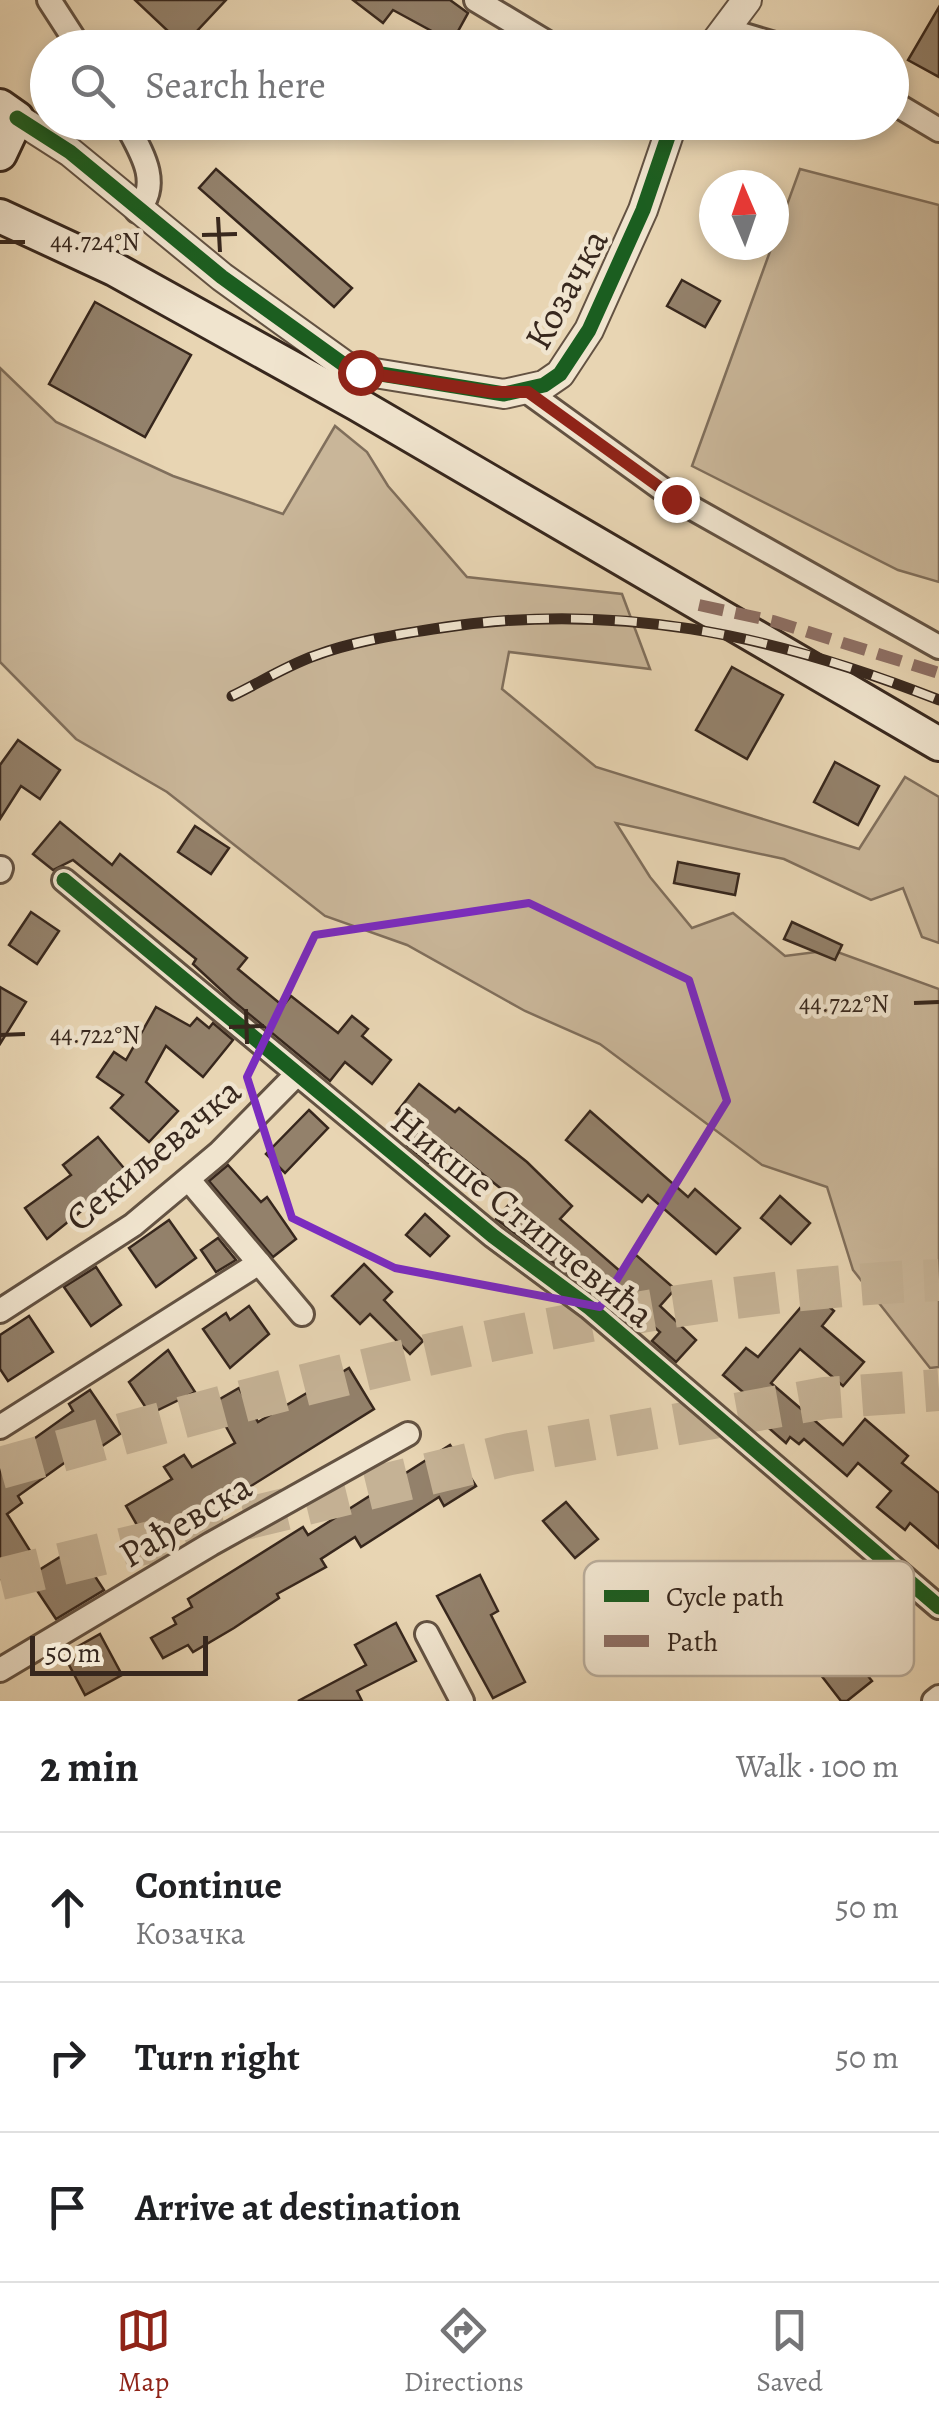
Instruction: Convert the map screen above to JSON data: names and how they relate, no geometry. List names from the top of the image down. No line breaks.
{"streets":{"street":["Козачка","Секиљевачка","Никше Стипчевића","Рађевска"]},"crossings":[["Секиљевачка","Никше Стипчевића"]],"legend":["Cycle path","Path"],"scale_bar":"50 m","north":"top","page":{"search":"Search here","scale":"50 m","heading":["2 min","Walk · 100 m"],"list":[["Continue","Козачка","50 m"],["Turn right","50 m"],"Arrive at destination"],"nav":["Map","Directions","Saved"]},"coordinates":["44.724°N","44.722°N"]}
